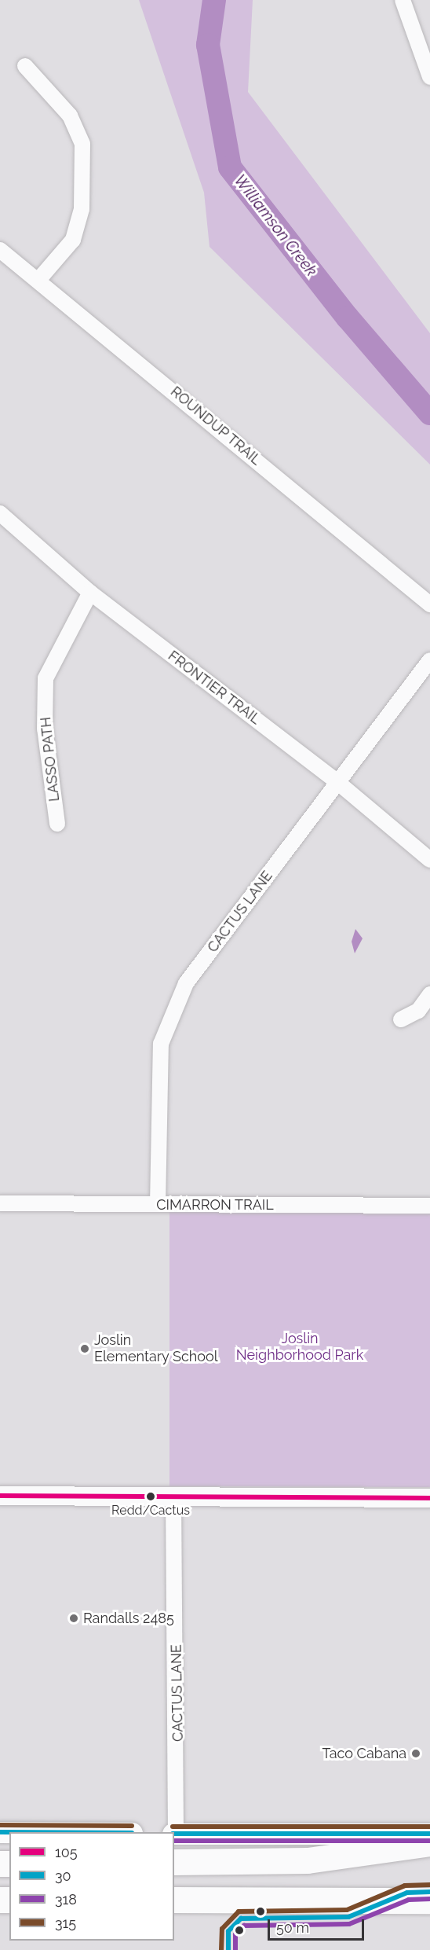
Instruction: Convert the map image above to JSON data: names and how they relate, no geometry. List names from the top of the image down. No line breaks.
{"streets":{"street":["ROUNDUP TRAIL","FRONTIER TRAIL","LASSO PATH","CACTUS LANE","CIMARRON TRAIL"]},"crossings":[["FRONTIER TRAIL","LASSO PATH"],["FRONTIER TRAIL","CACTUS LANE"],["CACTUS LANE","CIMARRON TRAIL"]],"water":["Williamson Creek"],"parks":["Joslin Neighborhood Park"],"places":["Joslin Elementary School","Redd/Cactus","Randalls 2485","Taco Cabana"],"lines":["transit line 105","transit line 315","transit line 30","transit line 318"],"legend":["105","30","318","315"],"scale_bar":"50 m"}
